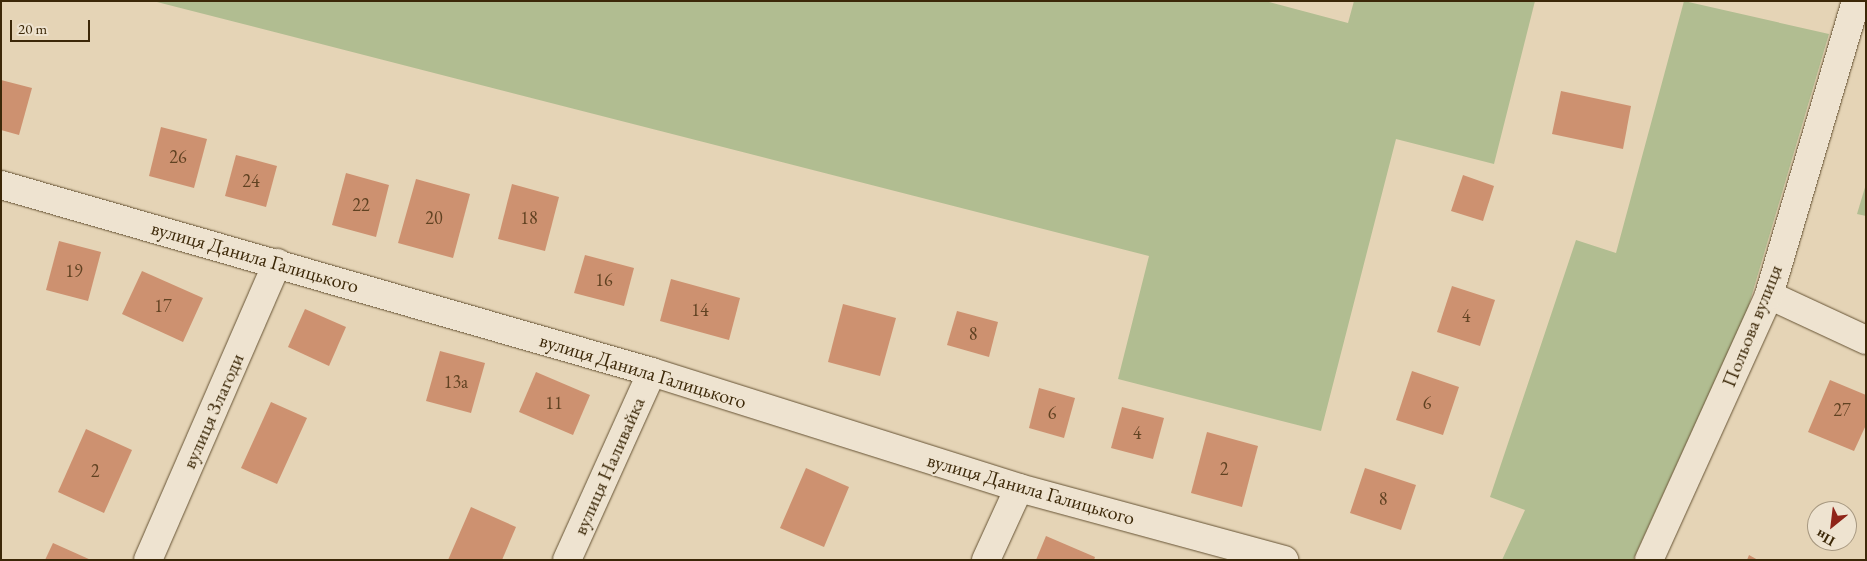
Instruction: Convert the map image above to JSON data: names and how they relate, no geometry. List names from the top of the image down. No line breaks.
{"streets":{"street":["вулиця Данила Галицького","Польова вулиця","вулиця Злагоди","вулиця Наливайка"]},"crossings":[["вулиця Данила Галицького","вулиця Злагоди"],["вулиця Данила Галицького","вулиця Наливайка"]],"house_numbers":["26","24","22","20","18","19","16","17","14","4","8","13а","11","6","27","6","4","2","2","8"],"scale_bar":"20 m","north":"bottom left"}
